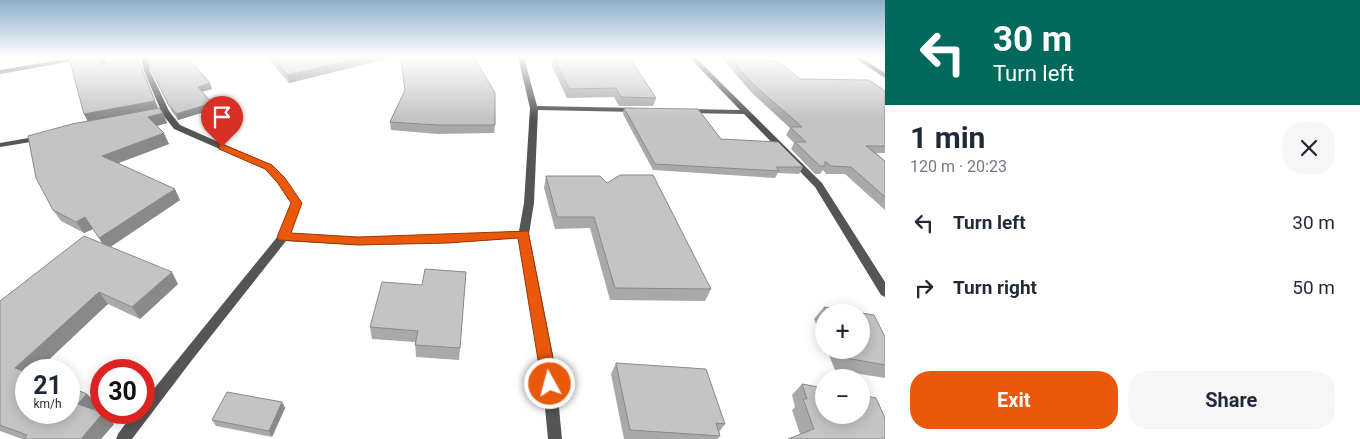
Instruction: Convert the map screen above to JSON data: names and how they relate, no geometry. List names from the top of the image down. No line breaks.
{"page":{"turn":["30 m","Turn left"],"heading":["1 min","120 m · 20:23"],"list":[{"name":"Turn left","value":"30 m"},{"name":"Turn right","value":"50 m"}],"map_buttons":["+","−"],"speed":"21 km/h","limit":"30","buttons":["Exit","Share"]}}
